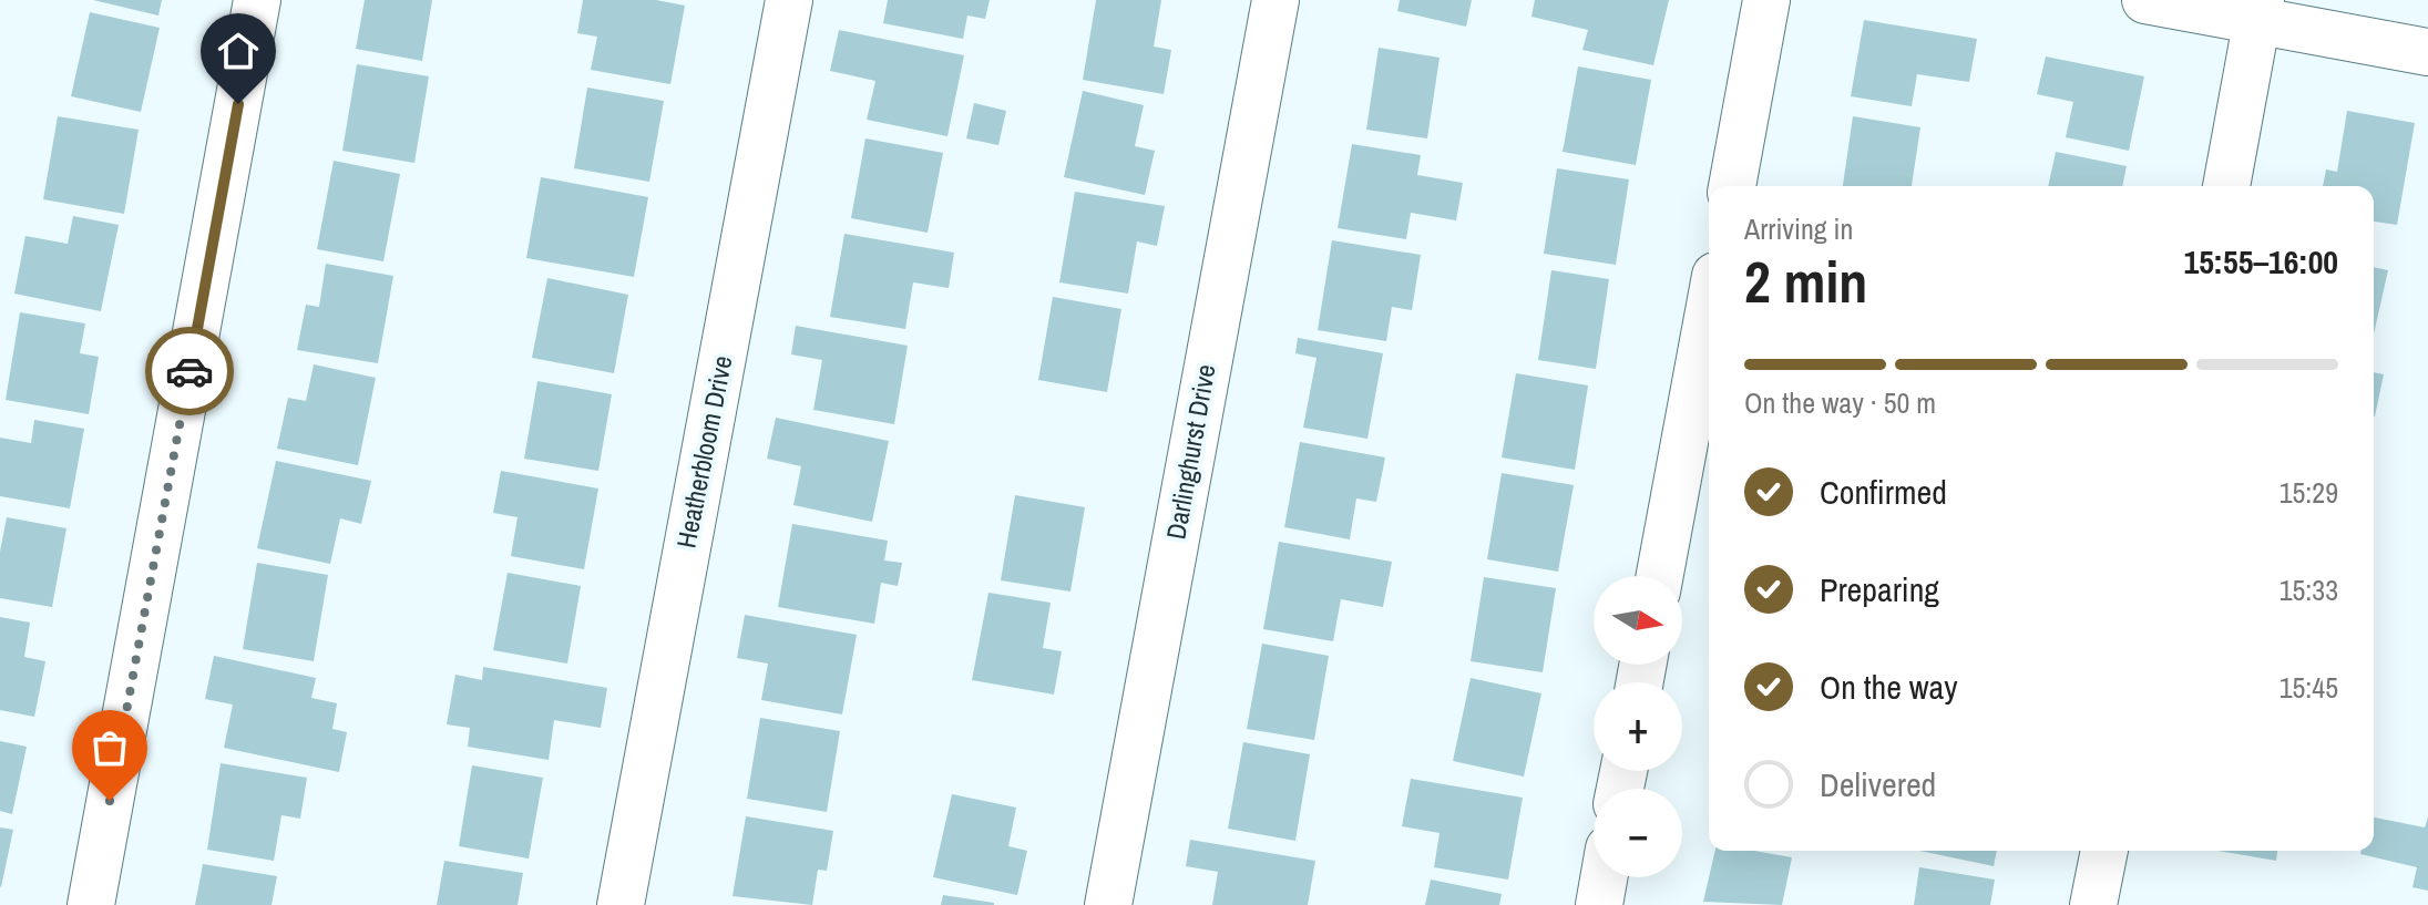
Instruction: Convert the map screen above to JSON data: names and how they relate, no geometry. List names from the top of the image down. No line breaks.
{"streets":{"street":["Heatherbloom Drive","Darlinghurst Drive"]},"north":"right","page":{"heading":["2 min","Arriving in","15:55–16:00"],"bar":"On the way · 50 m","list":[["Confirmed","15:29"],["Preparing","15:33"],["On the way","15:45"],"Delivered"],"map_buttons":["+","−"]}}
